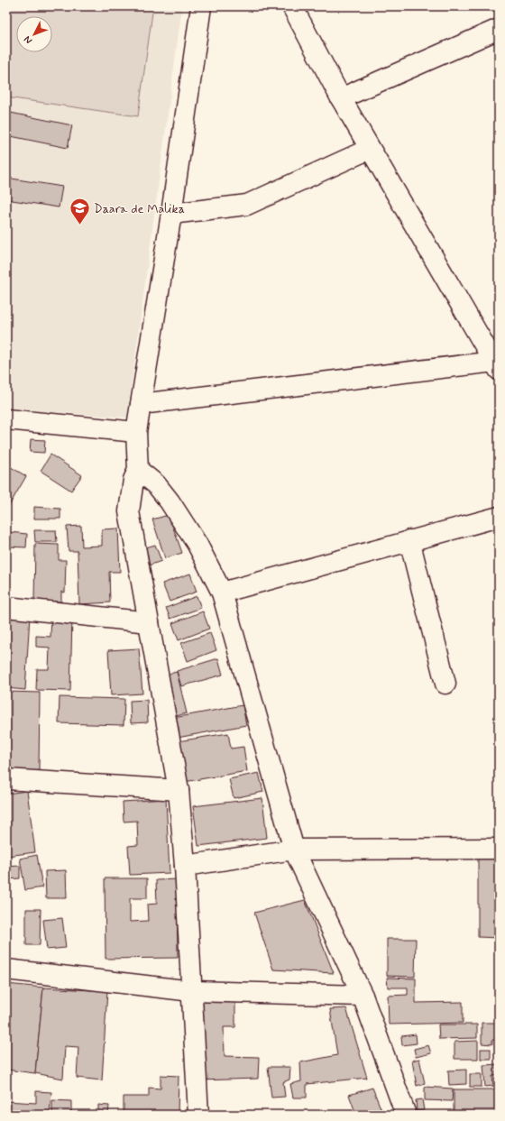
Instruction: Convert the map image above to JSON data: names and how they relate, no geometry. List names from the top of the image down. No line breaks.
{"places":{"school or university":["Daara de Malika"]},"north":"bottom left"}
